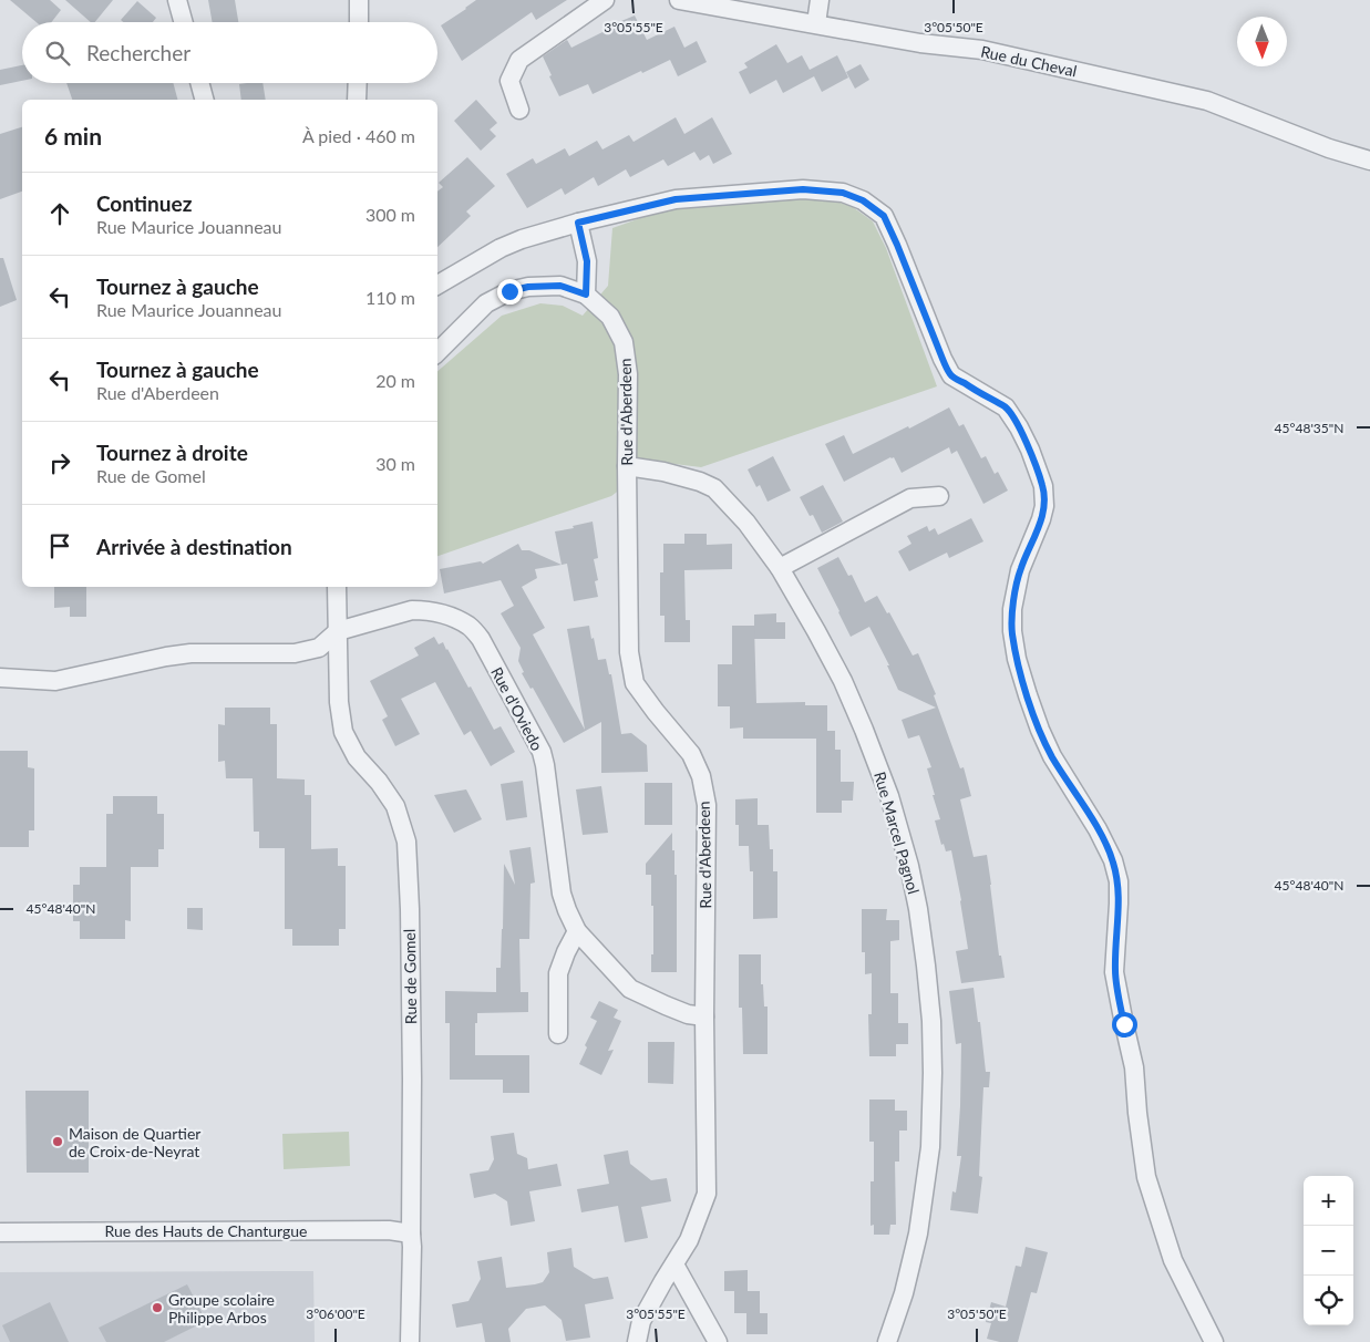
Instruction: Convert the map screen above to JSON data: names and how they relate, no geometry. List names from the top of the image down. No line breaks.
{"streets":{"street":["Rue du Cheval","Rue d'Aberdeen","Rue d'Oviedo","Rue Marcel Pagnol","Rue de Gomel","Rue des Hauts de Chanturgue"]},"crossings":[["Rue d'Aberdeen","Rue d'Oviedo"],["Rue d'Aberdeen","Rue Marcel Pagnol"],["Rue d'Oviedo","Rue de Gomel"],["Rue de Gomel","Rue des Hauts de Chanturgue"]],"places":["Maison de Quartier de Croix-de-Neyrat","Groupe scolaire Philippe Arbos"],"north":"bottom","page":{"search":"Rechercher","heading":["6 min","À pied · 460 m"],"list":[["Continuez","Rue Maurice Jouanneau","300 m"],["Tournez à gauche","Rue Maurice Jouanneau","110 m"],["Tournez à gauche","Rue d'Aberdeen","20 m"],["Tournez à droite","Rue de Gomel","30 m"],"Arrivée à destination"],"map_buttons":["+","−"]},"coordinates":["3°05'55\"E","3°05'50\"E","45°48'35\"N","45°48'40\"N","3°06'00\"E"]}
